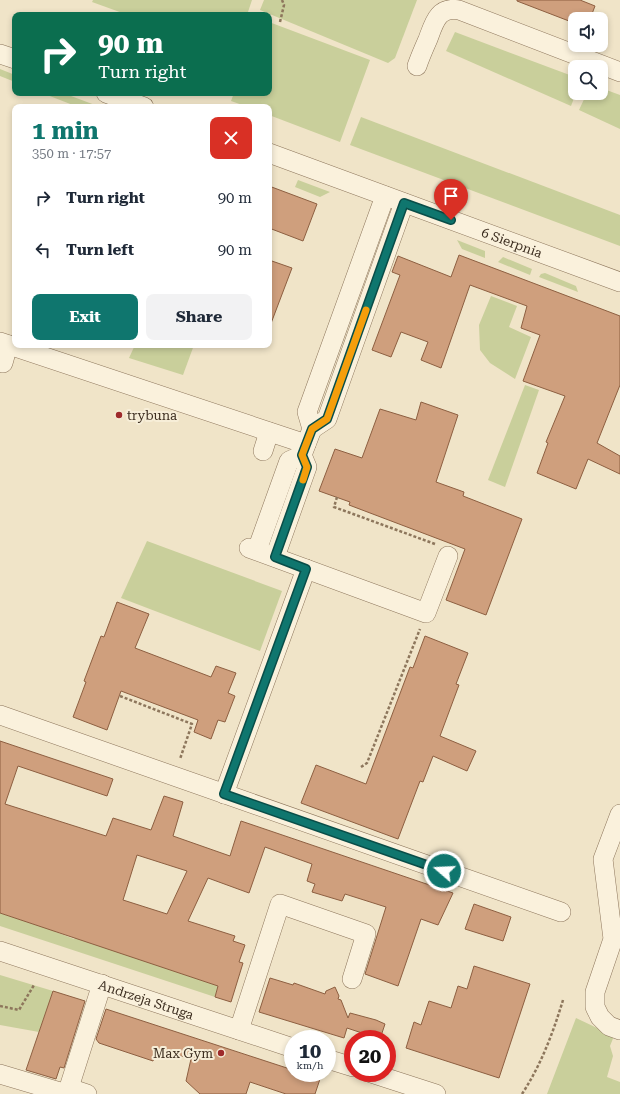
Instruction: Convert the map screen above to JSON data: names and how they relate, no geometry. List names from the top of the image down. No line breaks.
{"streets":{"street":["6 Sierpnia","Andrzeja Struga"]},"places":["trybuna","Max Gym"],"page":{"turn":["90 m","Turn right"],"heading":["1 min","350 m · 17:57"],"list":[{"name":"Turn right","value":"90 m"},{"name":"Turn left","value":"90 m"}],"buttons":["Exit","Share"],"speed":"10 km/h","limit":"20"}}
